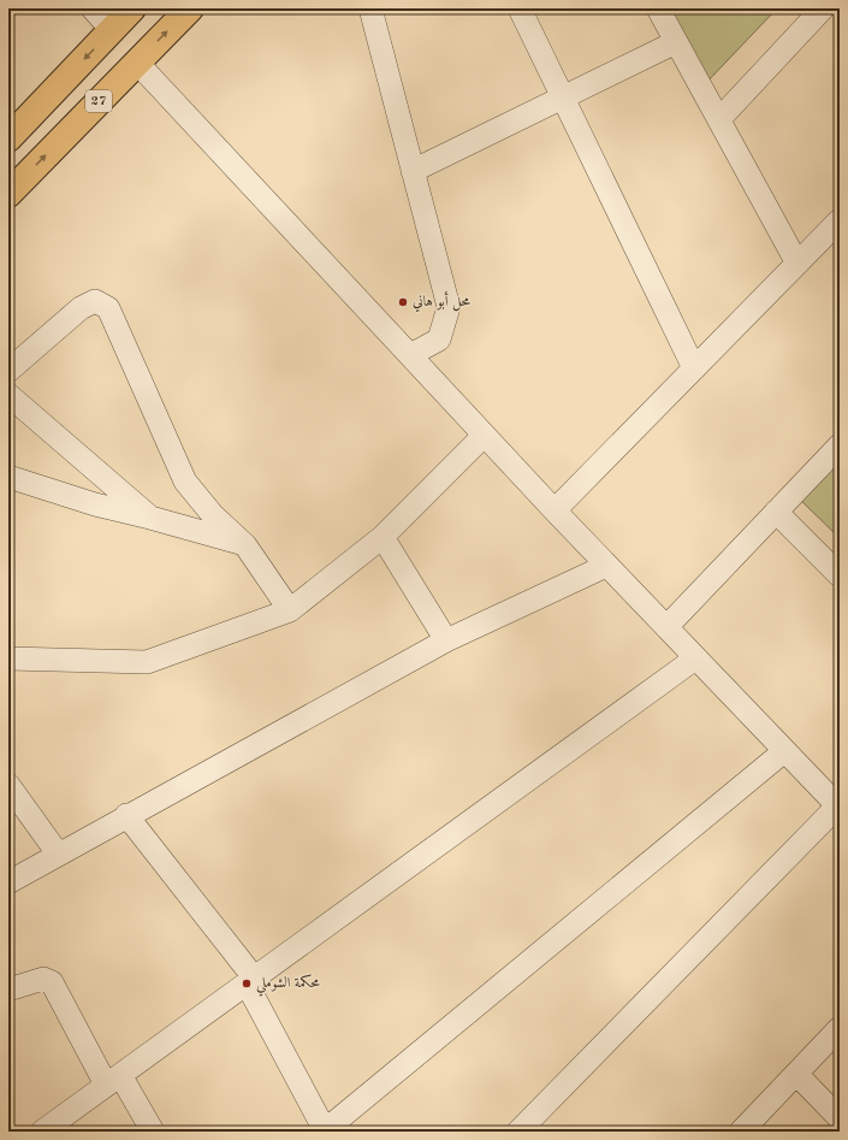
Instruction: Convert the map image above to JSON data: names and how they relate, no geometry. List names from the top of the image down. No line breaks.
{"streets":{"main road":["27"]},"places":["محل أبو هاني","محكمة الشوملي"]}
